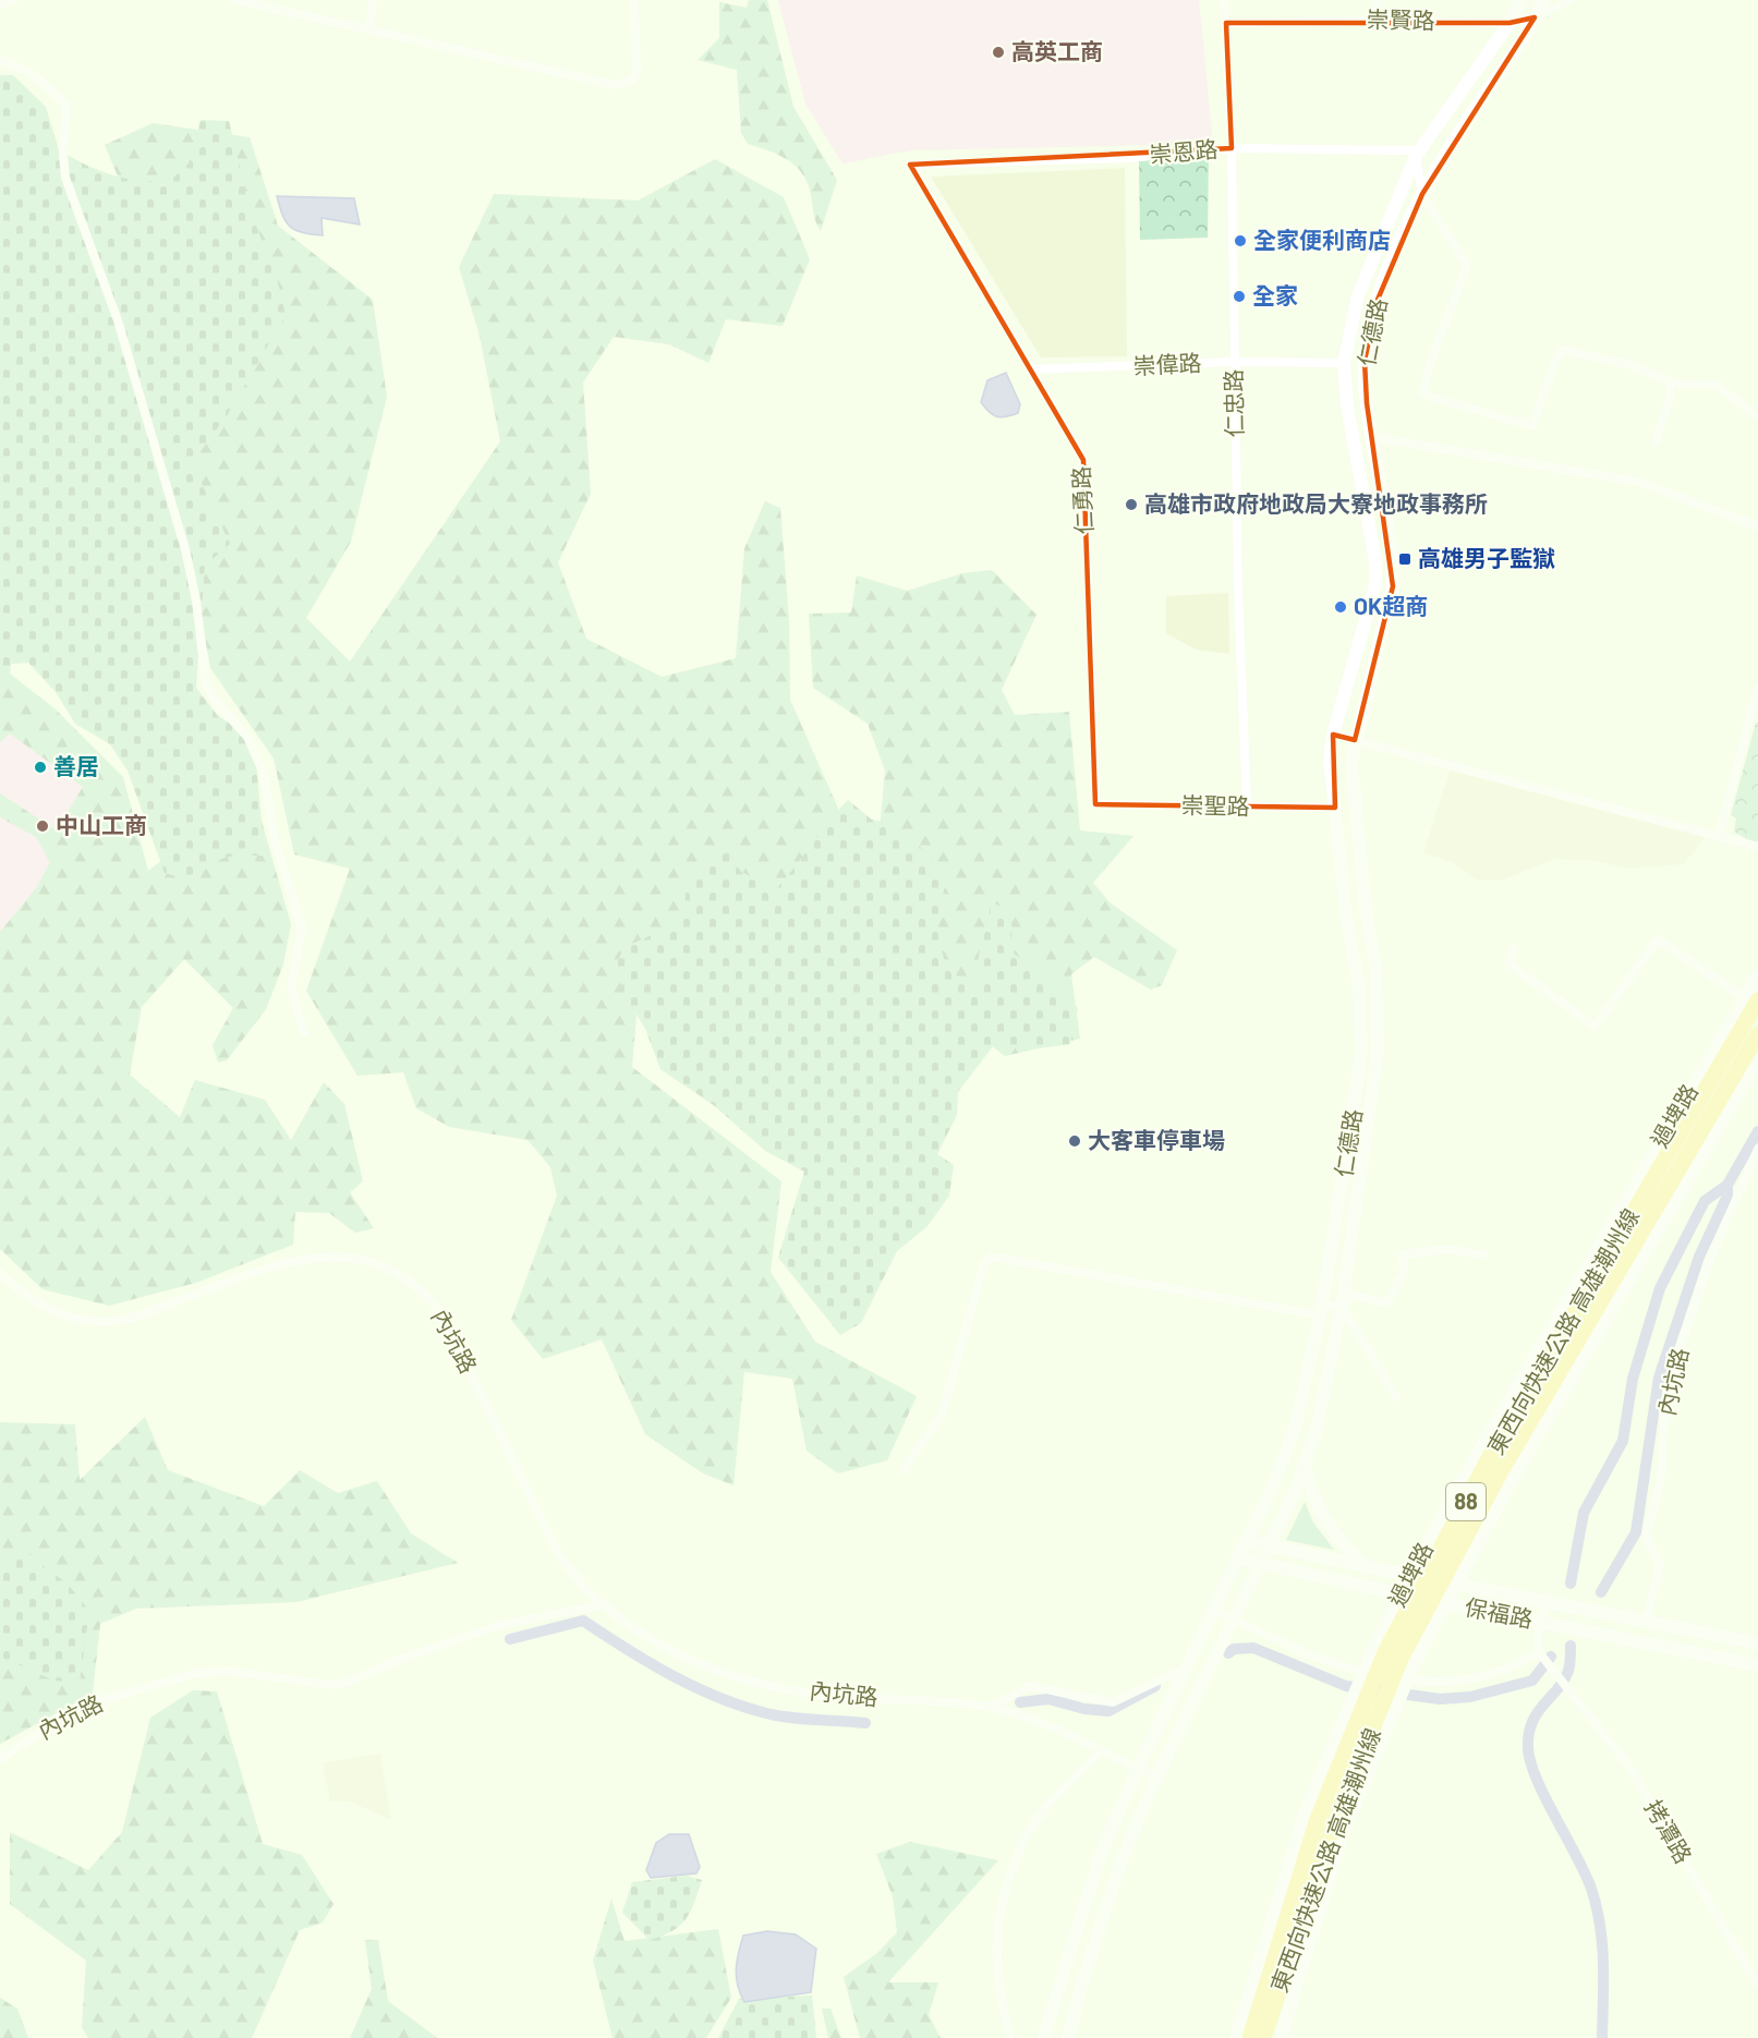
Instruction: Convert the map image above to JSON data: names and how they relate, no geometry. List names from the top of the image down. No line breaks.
{"streets":{"highway":["東西向快速公路 高雄潮州線","88"],"street":["崇賢路","崇恩路","仁德路","崇偉路","仁忠路","仁勇路","崇聖路","過埤路","內坑路","保福路","拷潭路"]},"crossings":[["崇賢路","仁德路"],["崇賢路","仁忠路"],["崇恩路","仁德路"],["崇恩路","仁忠路"],["崇恩路","仁勇路"],["仁德路","崇偉路"],["仁德路","崇聖路"],["仁德路","保福路"],["崇偉路","仁忠路"],["崇偉路","仁勇路"],["仁忠路","崇聖路"],["仁勇路","崇聖路"],["過埤路","東西向快速公路 高雄潮州線"],["過埤路","保福路"],["內坑路","保福路"]],"places":{"other":["高英工商","全家便利商店","全家","高雄市政府地政局大寮地政事務所","OK超商","善居","中山工商","大客車停車場"],"transit":["高雄男子監獄"]}}
